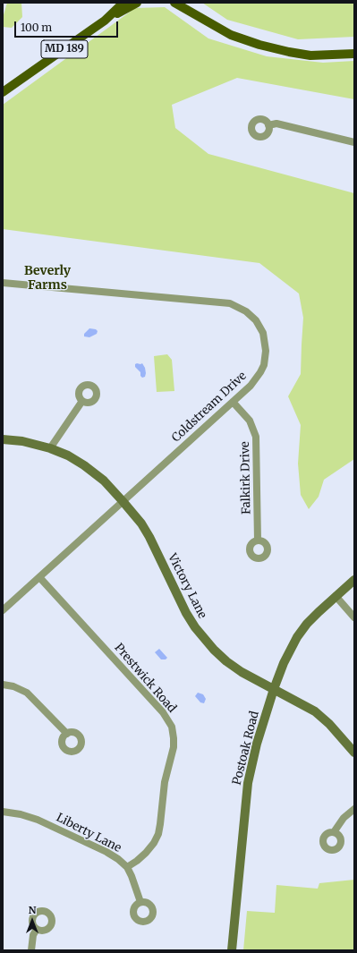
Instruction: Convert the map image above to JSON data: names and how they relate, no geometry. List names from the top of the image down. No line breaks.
{"streets":{"main road":["MD 189"],"street":["Coldstream Drive","Falkirk Drive","Victory Lane","Prestwick Road","Postoak Road","Liberty Lane"]},"crossings":[["Coldstream Drive","Falkirk Drive"],["Coldstream Drive","Victory Lane"],["Coldstream Drive","Prestwick Road"],["Victory Lane","Postoak Road"],["Prestwick Road","Liberty Lane"]],"districts":["Beverly Farms"],"scale_bar":"100 m","north":"top"}
